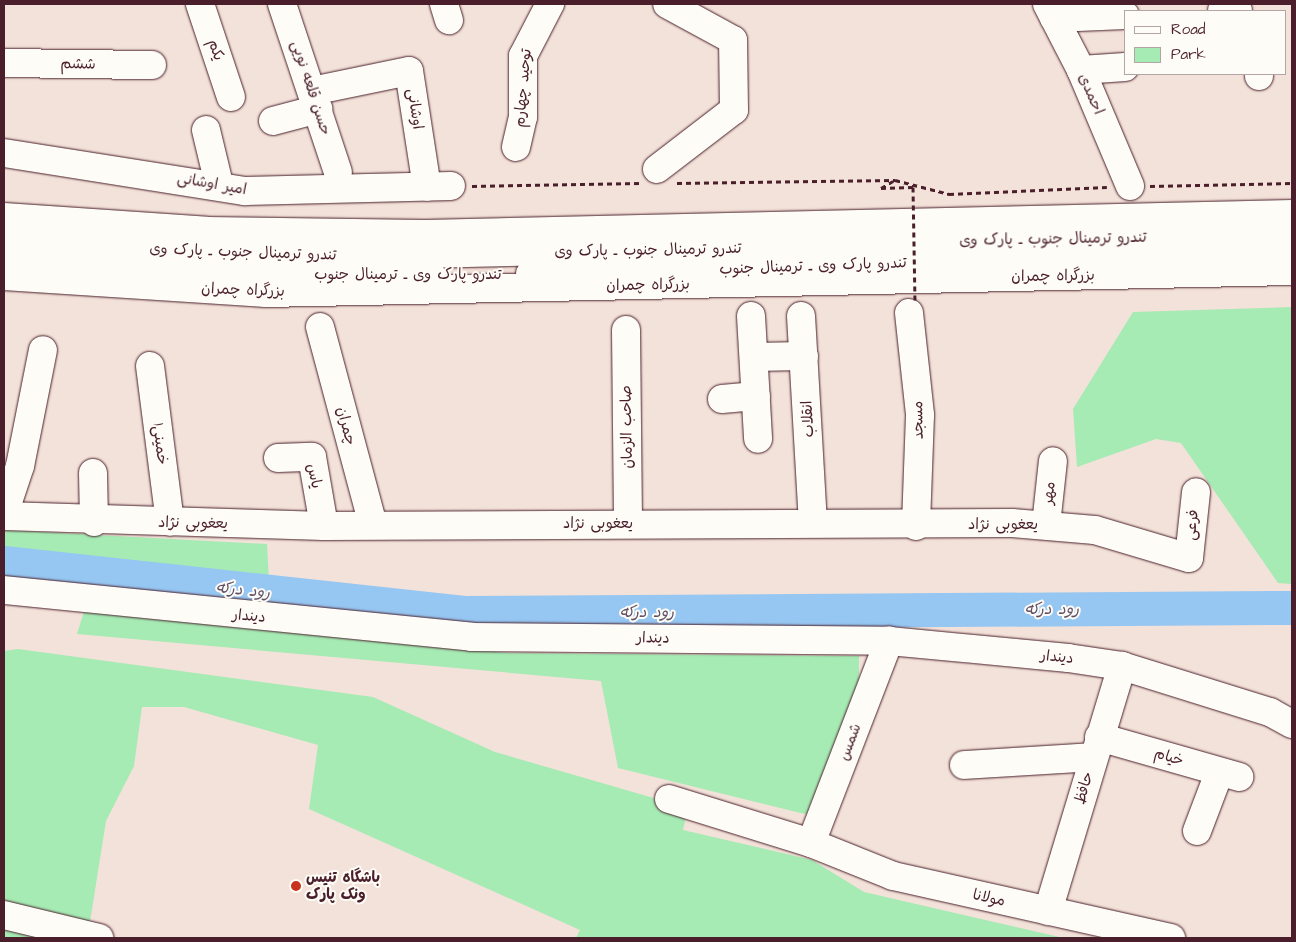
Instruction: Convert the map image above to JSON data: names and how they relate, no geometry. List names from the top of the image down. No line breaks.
{"streets":{"main road":["یکم","ششم","حسن قلعه نویی","توحید چهارم","احمدی","اوشانی","امیر اوشانی","تندرو ترمینال جنوب ـ پارک وی","تندرو پارک وی ـ ترمینال جنوب","بزرگراه چمران","انقلاب","مسجد","چمران","صاحب الزمان","lخمینی","یاس","مهر","یعغوبی نژاد","فرعی","دیندار","شمس","خیام","حافظ","مولانا"]},"crossings":[["حسن قلعه نویی","اوشانی"],["اوشانی","امیر اوشانی"],["انقلاب","یعغوبی نژاد"],["مسجد","یعغوبی نژاد"],["چمران","یعغوبی نژاد"],["صاحب الزمان","یعغوبی نژاد"],["lخمینی","یعغوبی نژاد"],["یاس","یعغوبی نژاد"],["مهر","یعغوبی نژاد"],["یعغوبی نژاد","فرعی"],["دیندار","شمس"],["دیندار","حافظ"],["شمس","مولانا"],["خیام","حافظ"],["حافظ","مولانا"]],"water":["رود درکه"],"places":["باشگاه تنیس ونک پارک"],"legend":["Road","Park"]}
